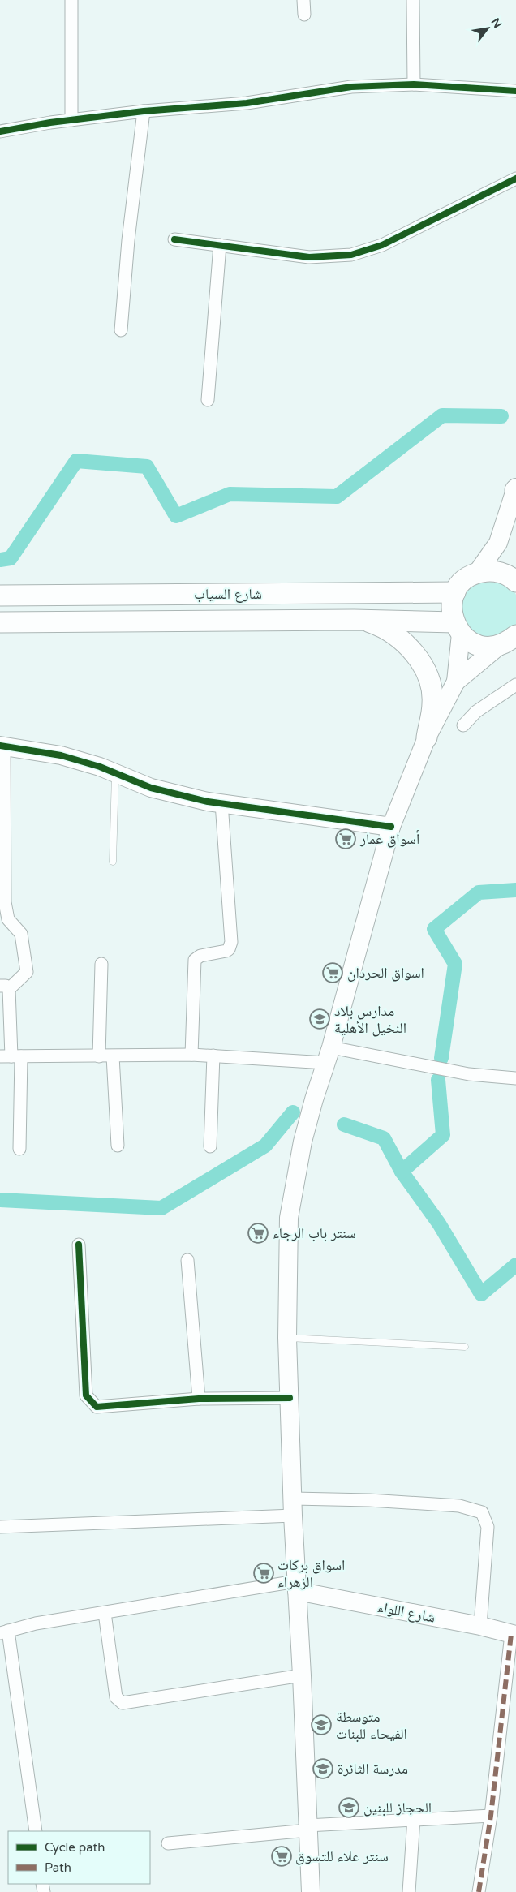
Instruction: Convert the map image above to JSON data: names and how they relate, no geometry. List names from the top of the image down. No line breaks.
{"streets":{"main road":["شارع السياب","شارع اللواء"]},"places":{"supermarket":["أسواق عمار","اسواق الحردان","سنتر باب الرجاء","اسواق بركات الزهراء","سنتر علاء للتسوق"],"school or university":["مدارس بلاد النخيل الأهلية","متوسطة الفيحاء للبنات","مدرسة الثائرة","الحجاز للبنين"]},"legend":["Cycle path","Path"],"north":"top right"}
